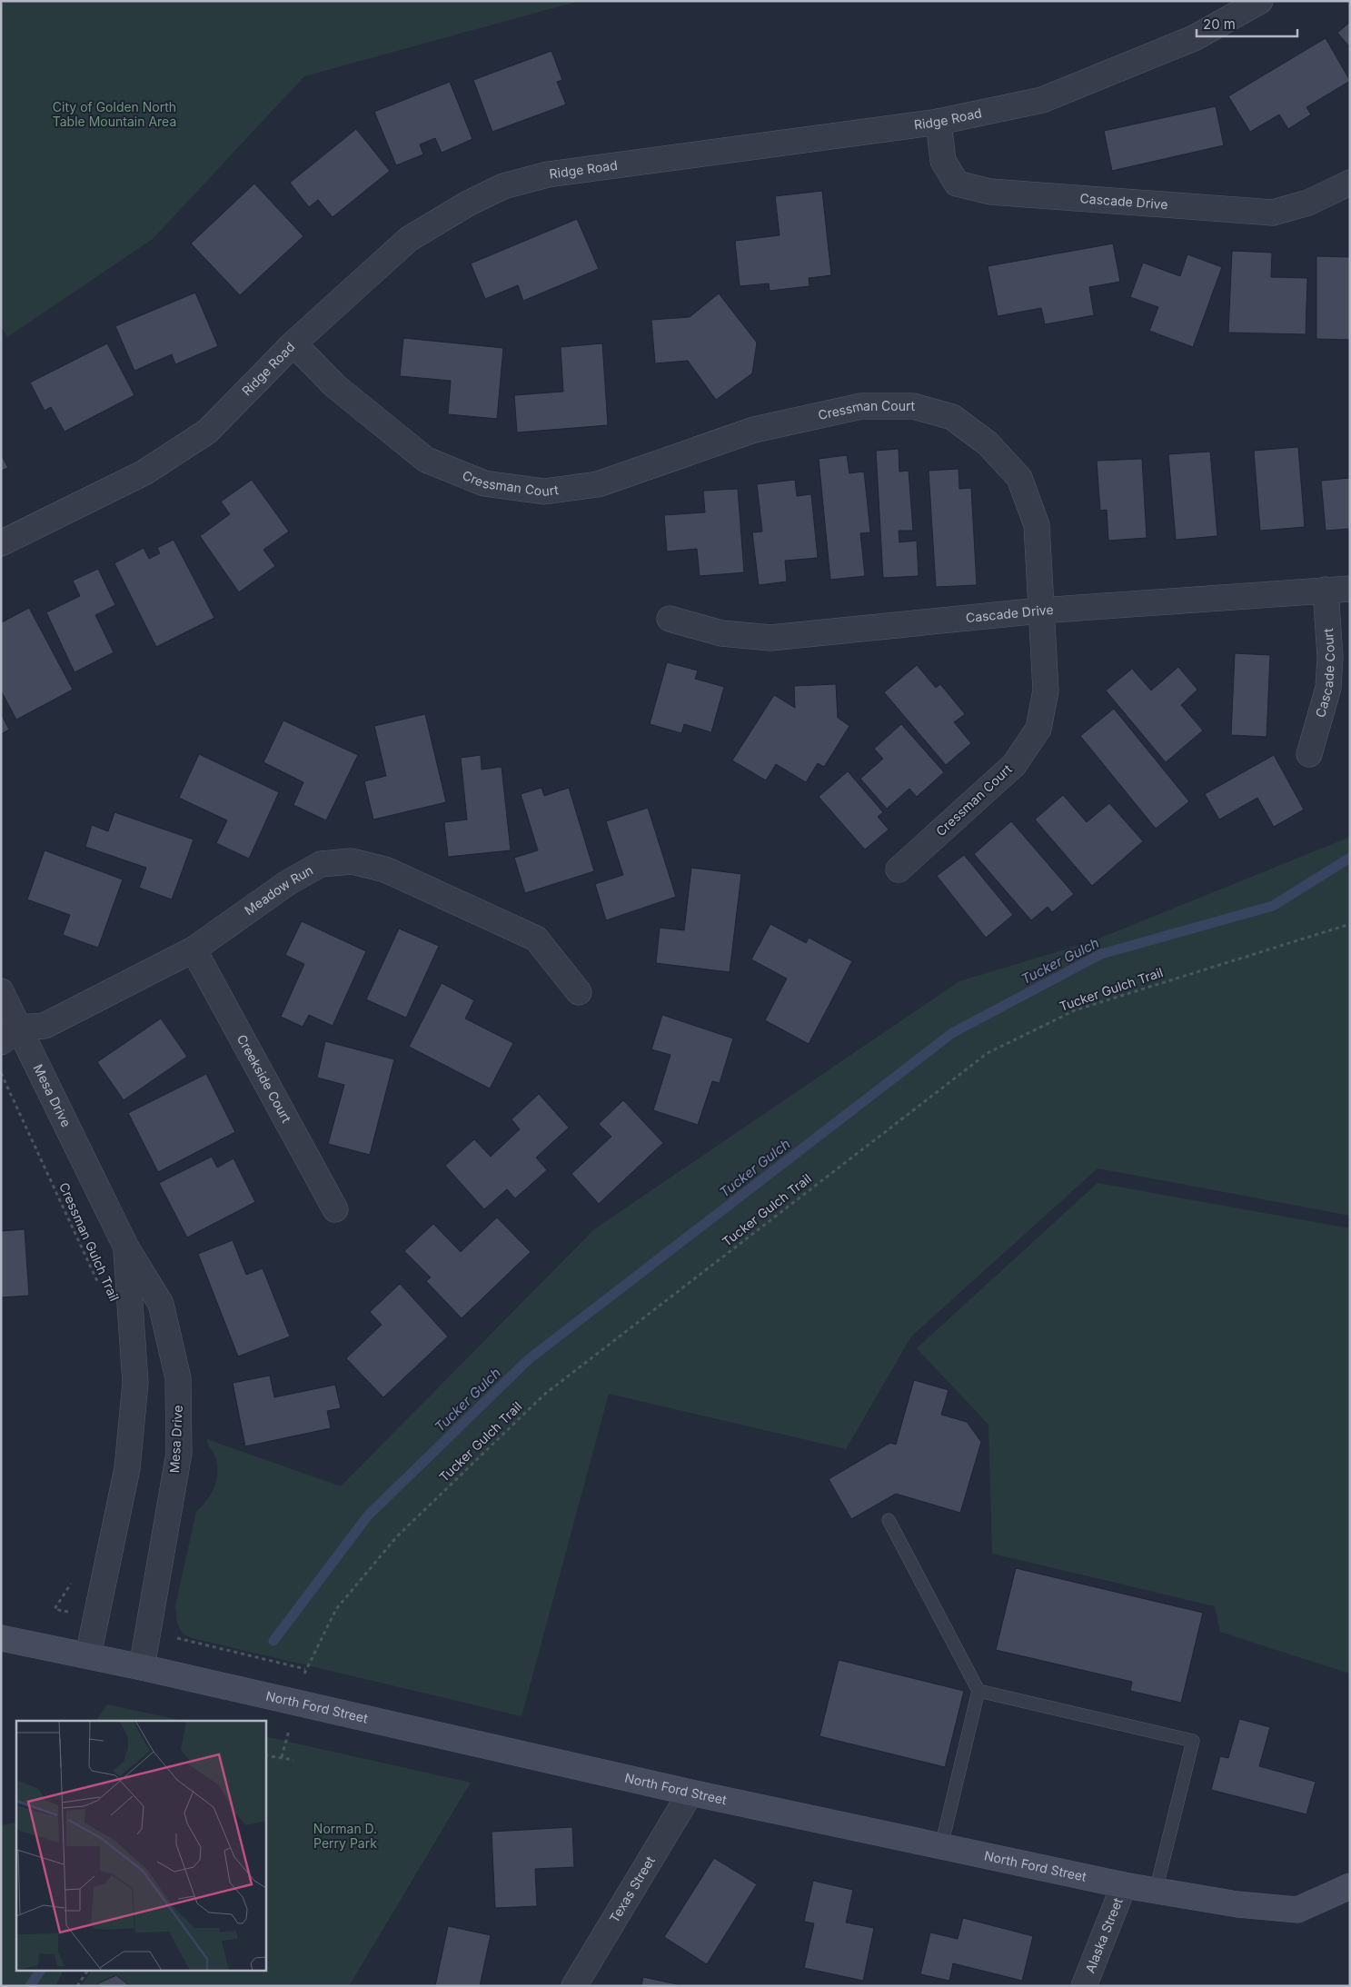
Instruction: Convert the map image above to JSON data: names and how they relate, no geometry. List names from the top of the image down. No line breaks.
{"streets":{"street":["Ridge Road","Cascade Drive","Cressman Court","Cascade Court","Meadow Run","Creekside Court","Mesa Drive","North Ford Street","Texas Street","Alaska Street"],"path":["Tucker Gulch Trail","Cressman Gulch Trail"]},"crossings":[["Ridge Road","Cascade Drive"],["Ridge Road","Cressman Court"],["Cascade Drive","Cressman Court"],["Cascade Drive","Cascade Court"],["Meadow Run","Creekside Court"],["Meadow Run","Mesa Drive"],["Tucker Gulch Trail","Mesa Drive"],["Mesa Drive","North Ford Street"],["North Ford Street","Texas Street"],["North Ford Street","Alaska Street"]],"water":["Tucker Gulch"],"parks":["City of Golden North Table Mountain Area","Norman D. Perry Park"],"scale_bar":"20 m"}
